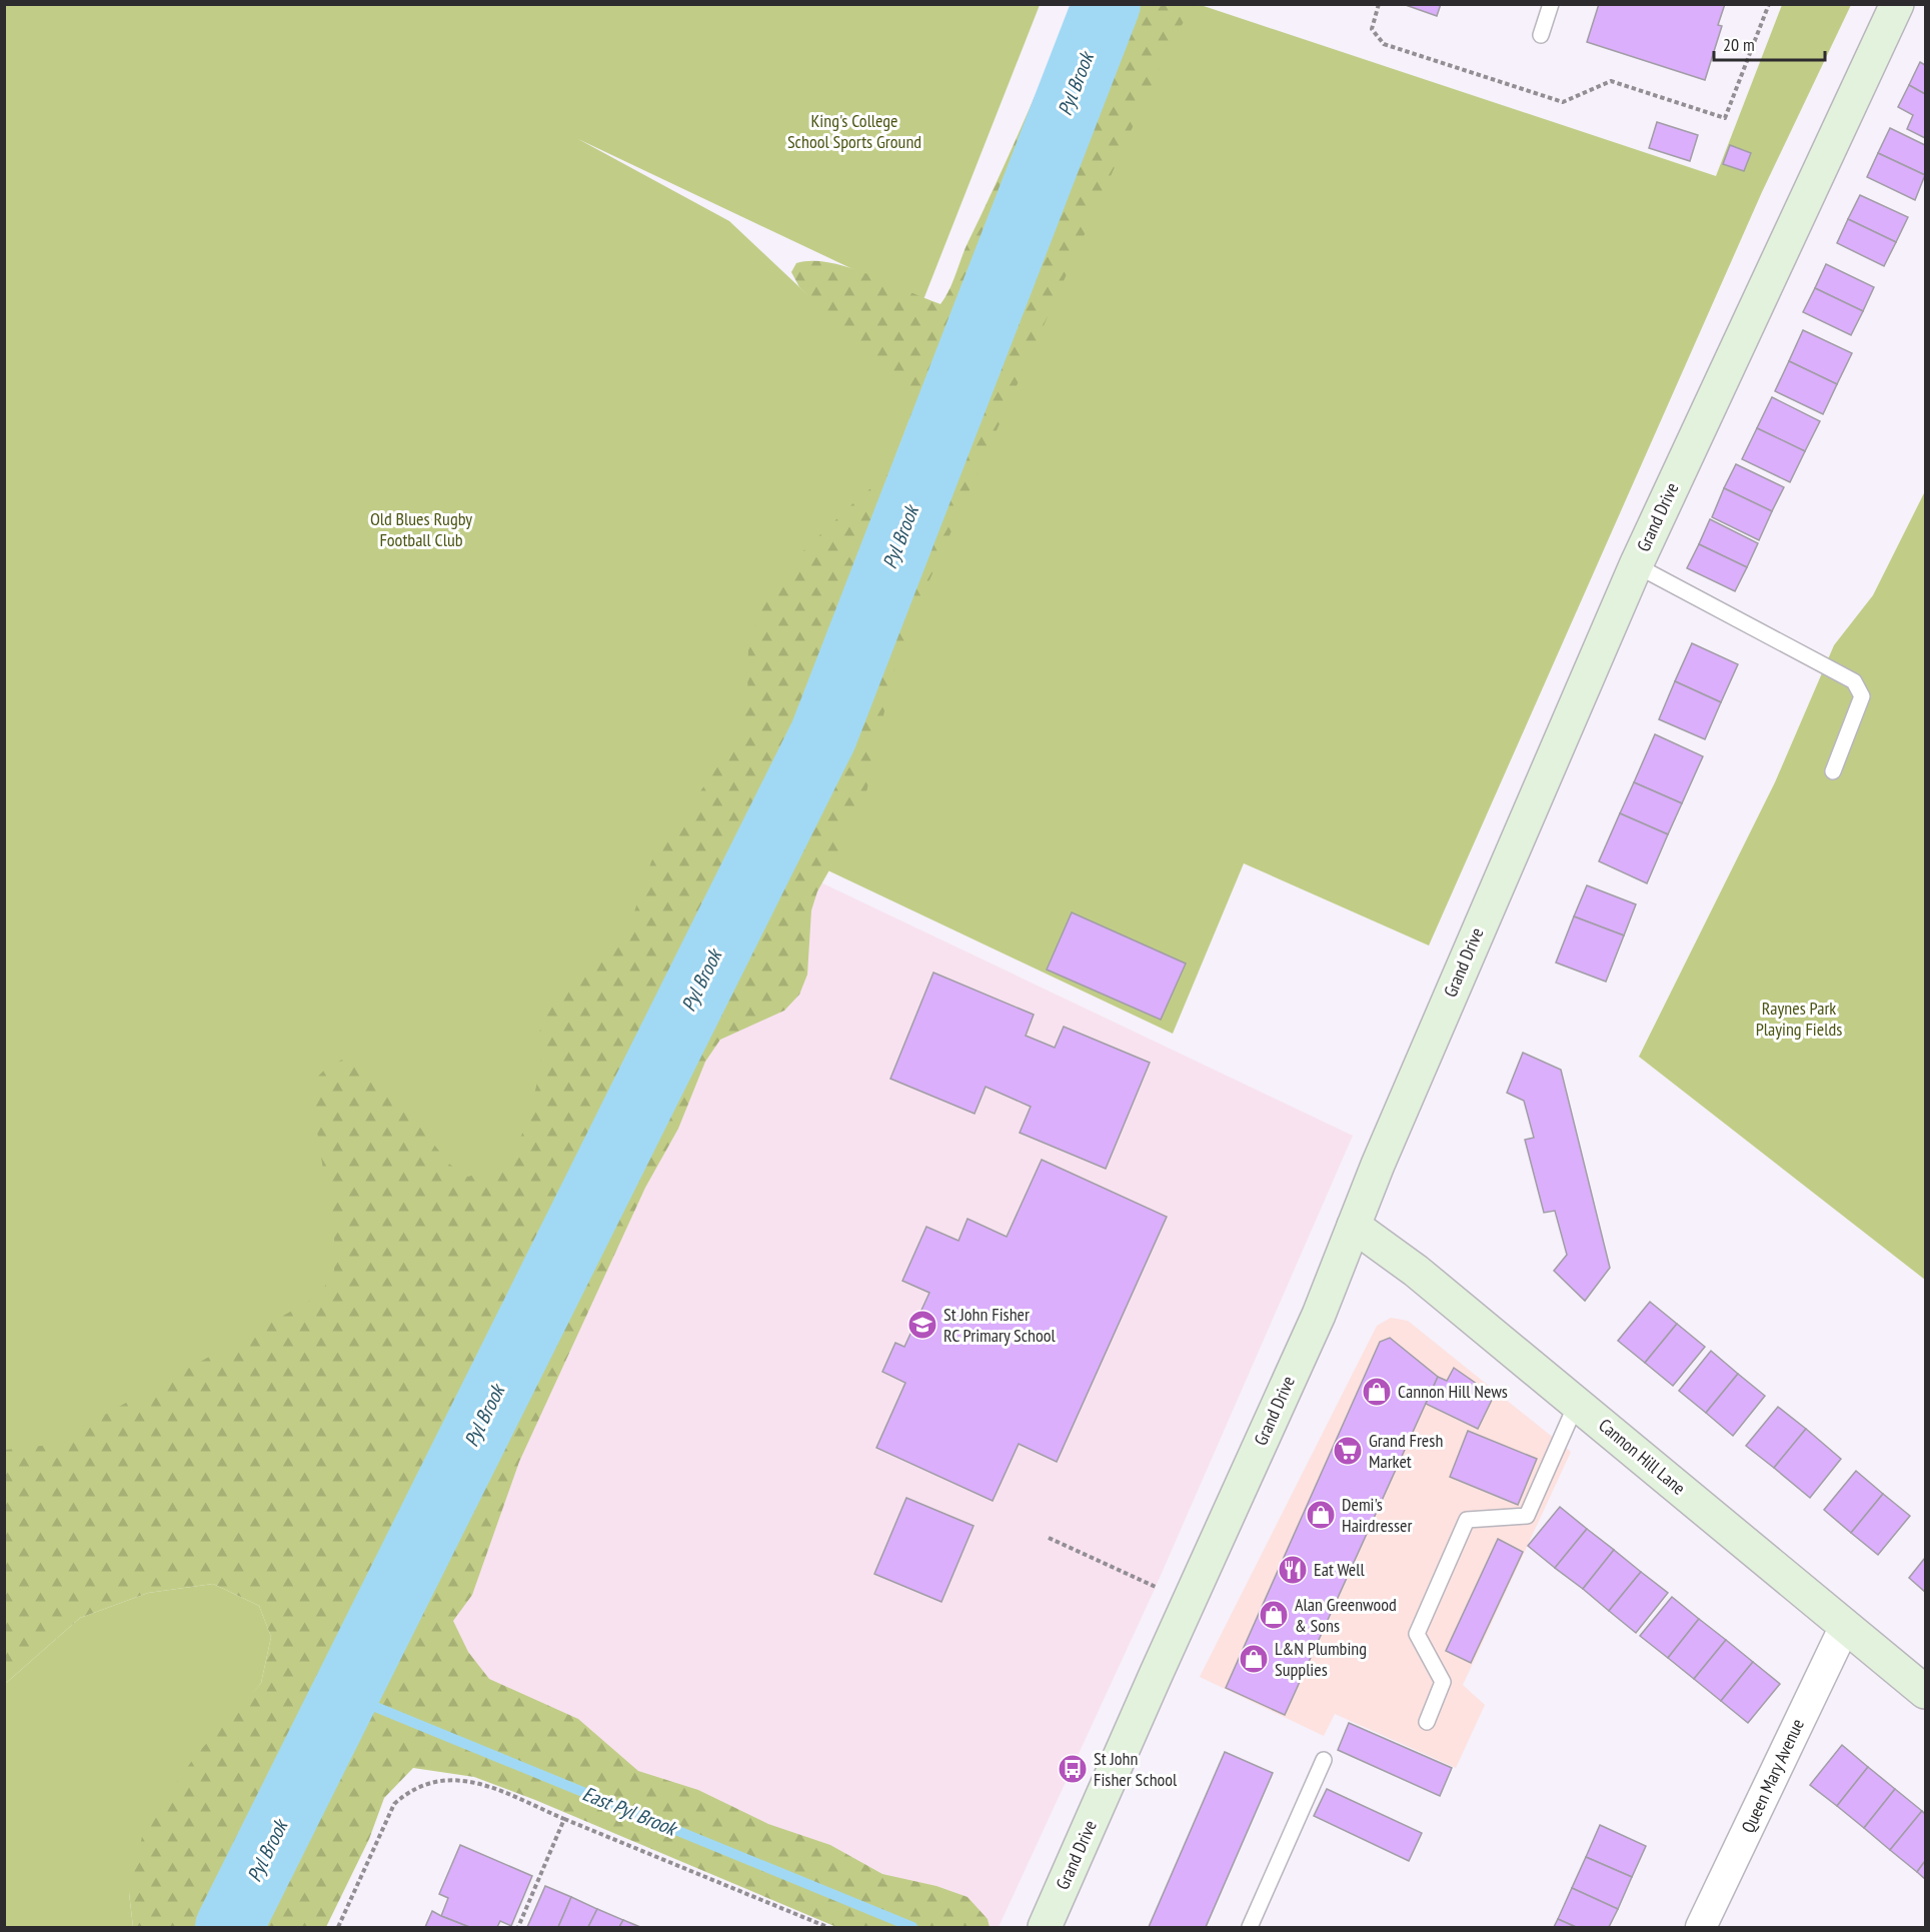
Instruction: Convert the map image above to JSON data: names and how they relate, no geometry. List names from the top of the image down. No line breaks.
{"streets":{"main road":["Grand Drive","Cannon Hill Lane"],"street":["Queen Mary Avenue"]},"crossings":[["Grand Drive","Cannon Hill Lane"],["Cannon Hill Lane","Queen Mary Avenue"]],"water":["Pyl Brook","East Pyl Brook"],"parks":["King's College School Sports Ground","Old Blues Rugby Football Club","Raynes Park Playing Fields"],"places":{"school or university":["St John Fisher RC Primary School"],"shop":["Cannon Hill News","Demi's Hairdresser","Alan Greenwood & Sons","L&N Plumbing Supplies"],"supermarket":["Grand Fresh Market"],"restaurant":["Eat Well"],"bus stop":["St John Fisher School"]},"scale_bar":"20 m"}
